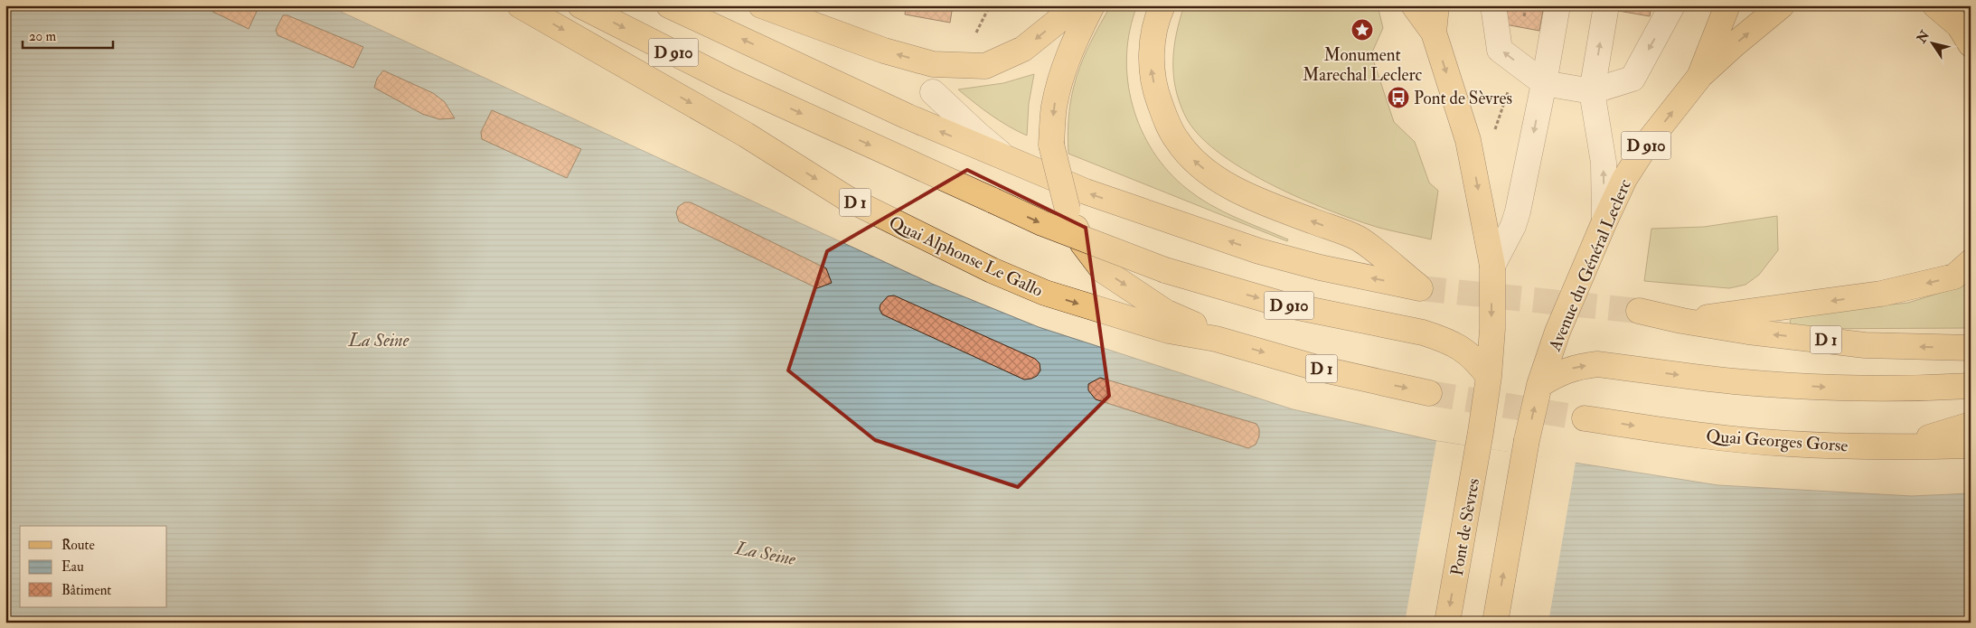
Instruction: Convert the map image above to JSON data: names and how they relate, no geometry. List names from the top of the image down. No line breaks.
{"streets":{"main road":["D 910","D 1","Quai Alphonse Le Gallo","Avenue du Général Leclerc","Quai Georges Gorse","Pont de Sèvres"]},"crossings":[["D 910","Pont de Sèvres"]],"one_way":["Avenue du Général Leclerc","Pont de Sèvres"],"water":["La Seine"],"places":{"place":["Monument Marechal Leclerc"],"bus stop":["Pont de Sèvres"]},"legend":["Route","Eau","Bâtiment"],"scale_bar":"20 m","north":"top left"}
